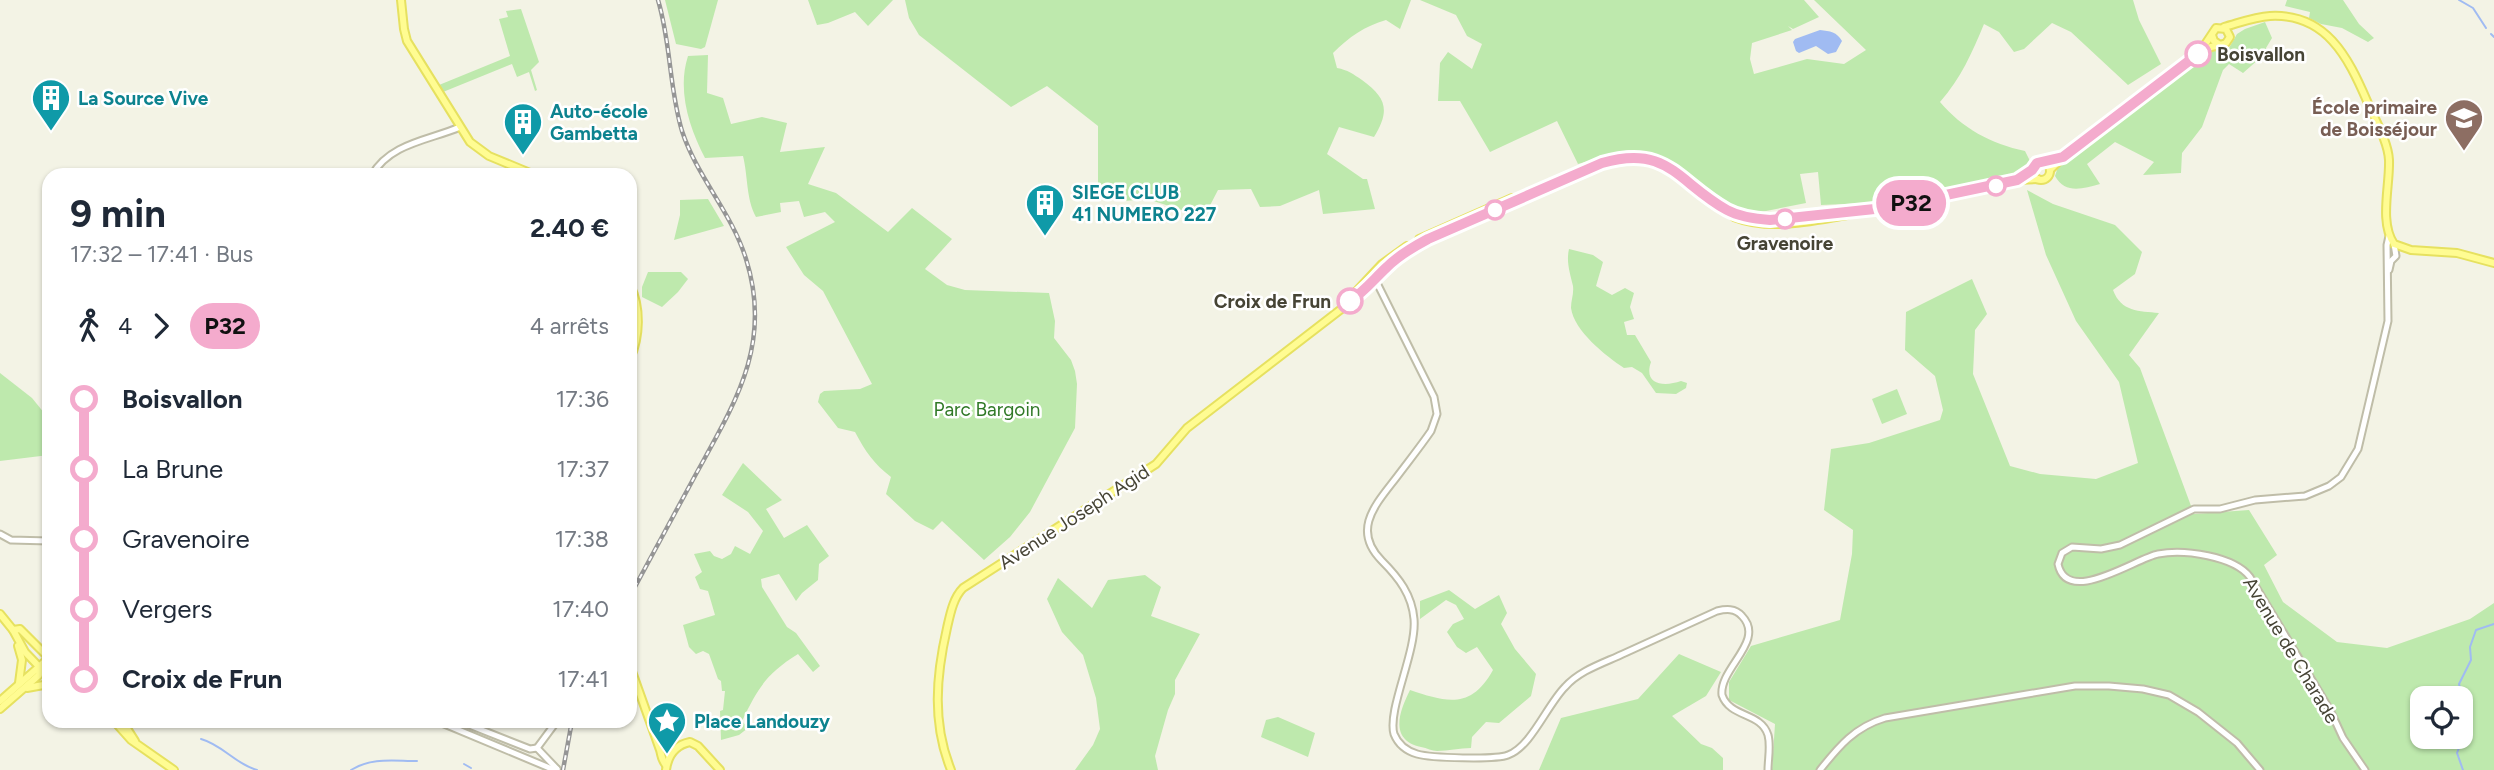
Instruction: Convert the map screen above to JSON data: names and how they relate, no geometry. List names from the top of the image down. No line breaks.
{"streets":{"main road":["Avenue Joseph Agid"],"street":["Avenue de Charade"]},"parks":["Parc Bargoin"],"places":{"other":["Boisvallon","Gravenoire","Croix de Frun"],"building":["La Source Vive","Auto-école Gambetta","SIEGE CLUB 41 NUMERO 227"],"school or university":["École primaire de Boisséjour"],"place":["Place Landouzy"]},"lines":["bus line P32"],"page":{"on_map":"P32","heading":["9 min","17:32 – 17:41 · Bus","2.40 €"],"legs":["4","P32","4 arrêts"],"list":[{"name":"Boisvallon","value":"17:36"},{"name":"La Brune","value":"17:37"},{"name":"Gravenoire","value":"17:38"},{"name":"Vergers","value":"17:40"},{"name":"Croix de Frun","value":"17:41"}]}}
